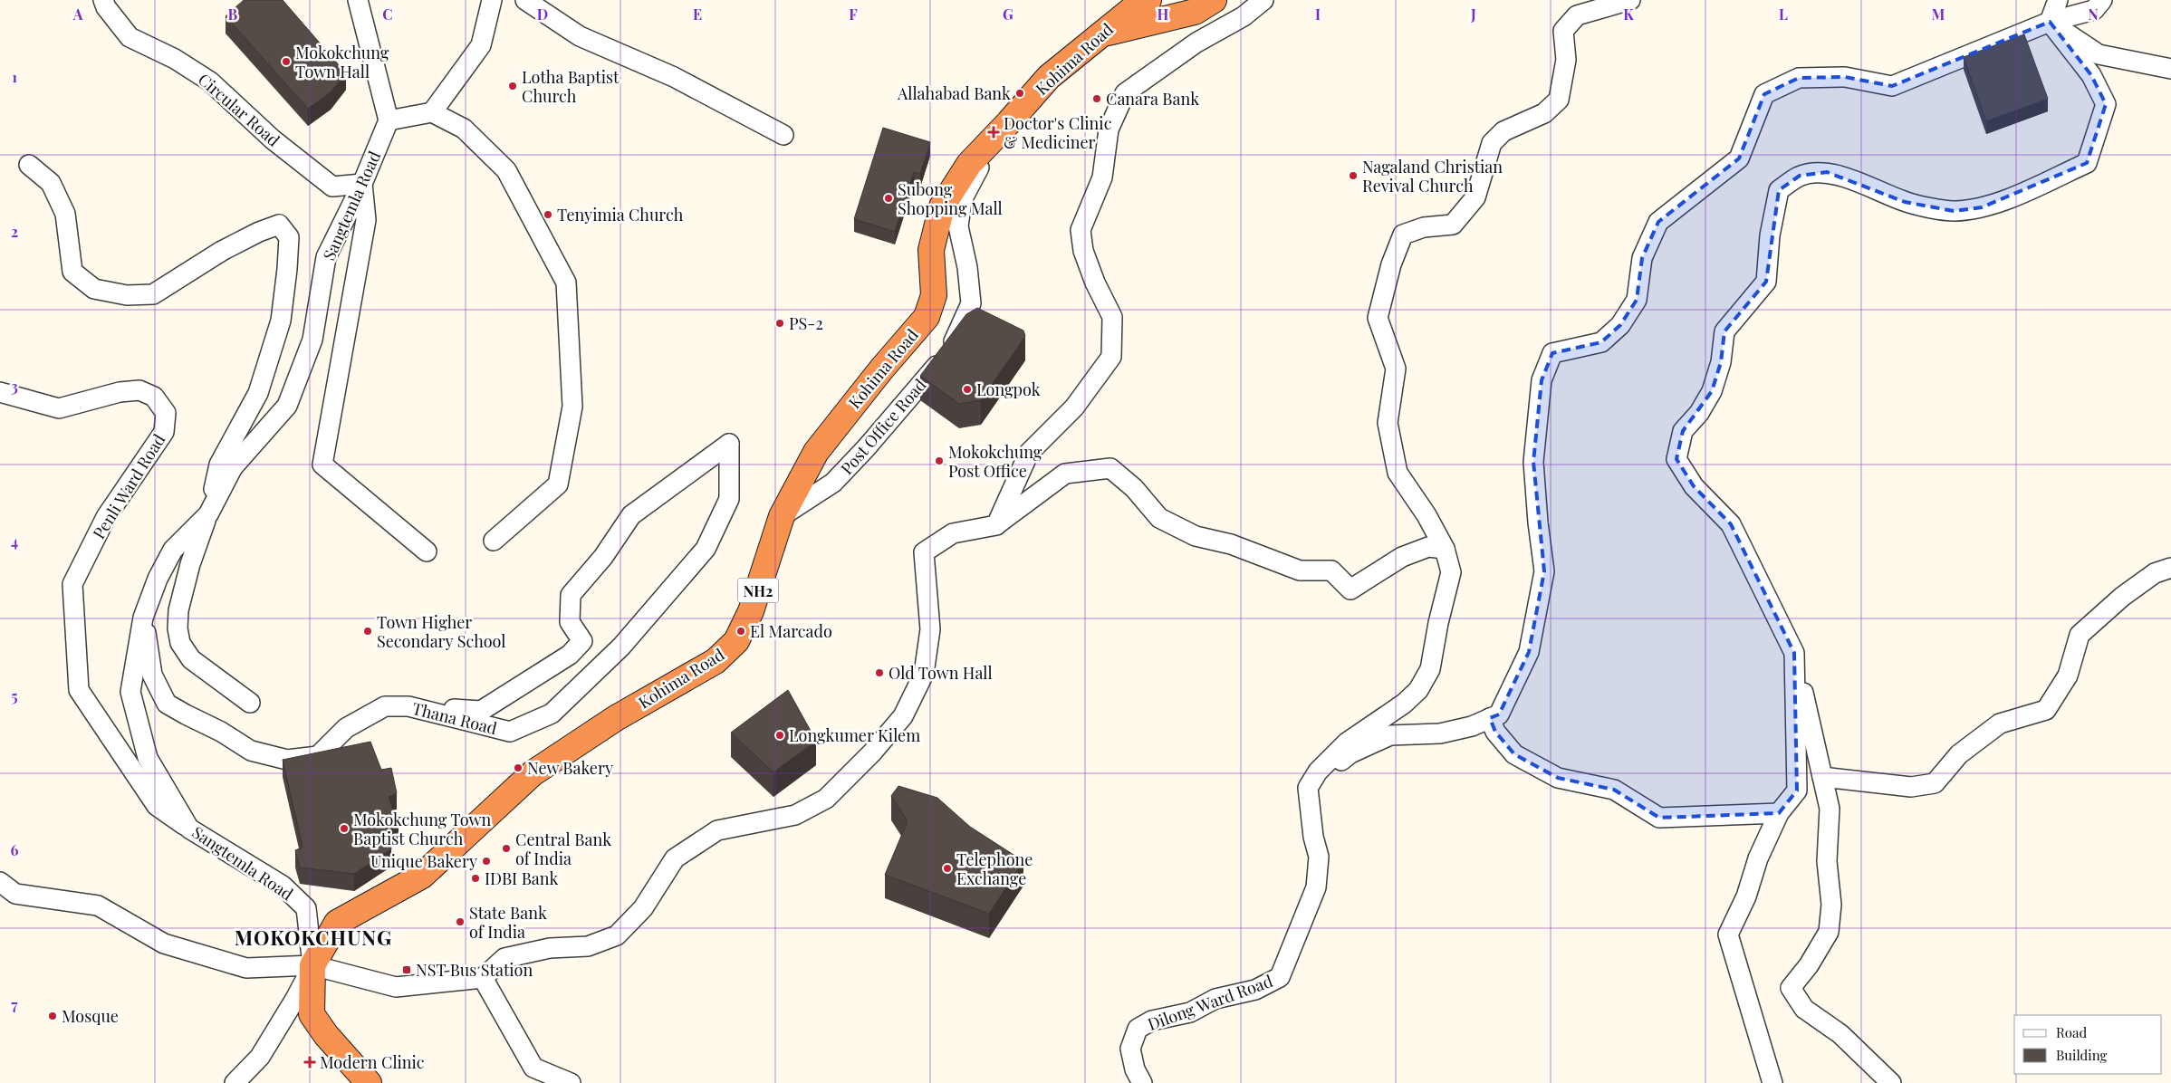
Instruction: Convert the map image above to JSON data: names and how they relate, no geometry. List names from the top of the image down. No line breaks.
{"streets":{"highway":["Kohima Road","NH2"],"street":["Circular Road","Sangtemla Road","Post Office Road","Penli Ward Road","Thana Road","Dilong Ward Road"]},"crossings":[["Kohima Road","Sangtemla Road"],["Kohima Road","Post Office Road"],["Circular Road","Sangtemla Road"],["Sangtemla Road","Penli Ward Road"],["Sangtemla Road","Thana Road"]],"districts":["MOKOKCHUNG"],"places":{"other":["Mokokchung Town Hall","Lotha Baptist Church","Allahabad Bank","Canara Bank","Nagaland Christian Revival Church","Subong Shopping Mall","Tenyimia Church","PS-2","Longpok","Mokokchung Post Office","Town Higher Secondary School","El Marcado","Old Town Hall","Longkumer Kilem","New Bakery","Mokokchung Town Baptist Church","Central Bank of India","Unique Bakery","Telephone Exchange","IDBI Bank","State Bank of India","Mosque"],"health":["Doctor's Clinic & Mediciner","Modern Clinic"],"transit":["NST Bus Station"]},"legend":["Road","Building"],"grid":{"columns":["A","B","C","D","E","F","G","H","I","J","K","L","M","N"],"rows":["1","2","3","4","5","6","7"]}}
